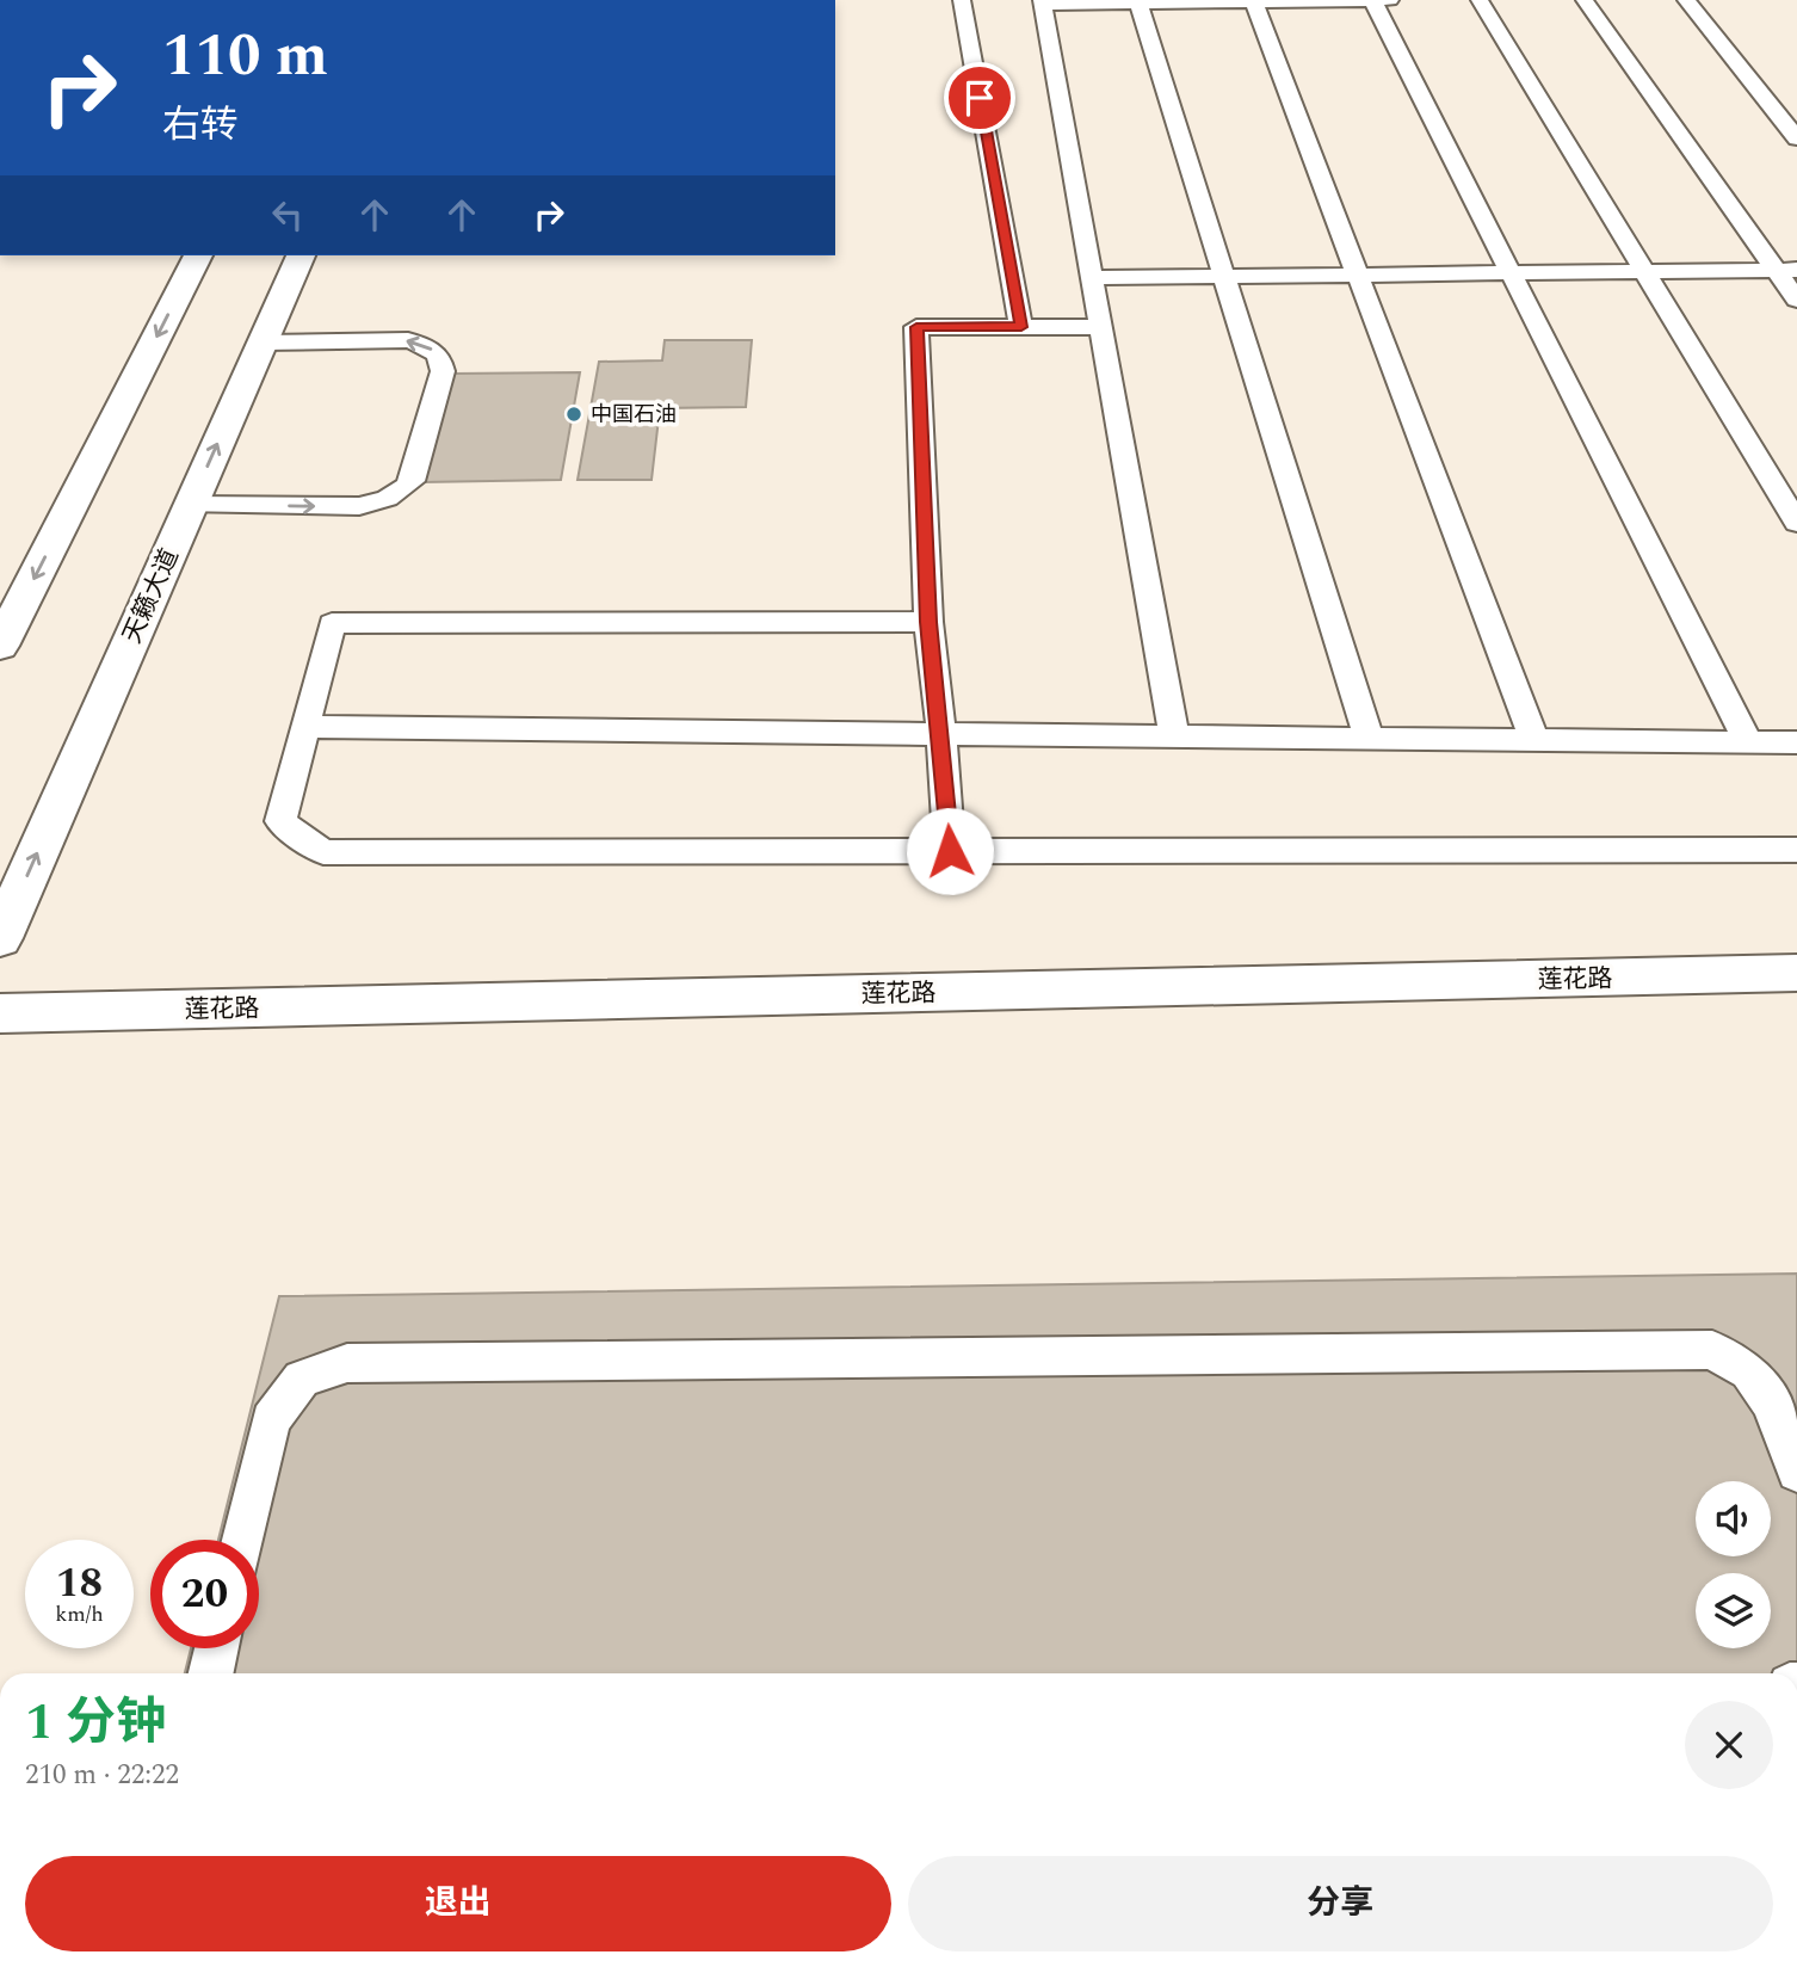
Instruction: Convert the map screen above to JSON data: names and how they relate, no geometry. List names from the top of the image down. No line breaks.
{"streets":{"main road":["天籁大道","莲花路"]},"places":["中国石油"],"page":{"turn":["110 m","右转"],"speed":"18 km/h","limit":"20","heading":["1 分钟","210 m · 22:22"],"buttons":["退出","分享"]}}
